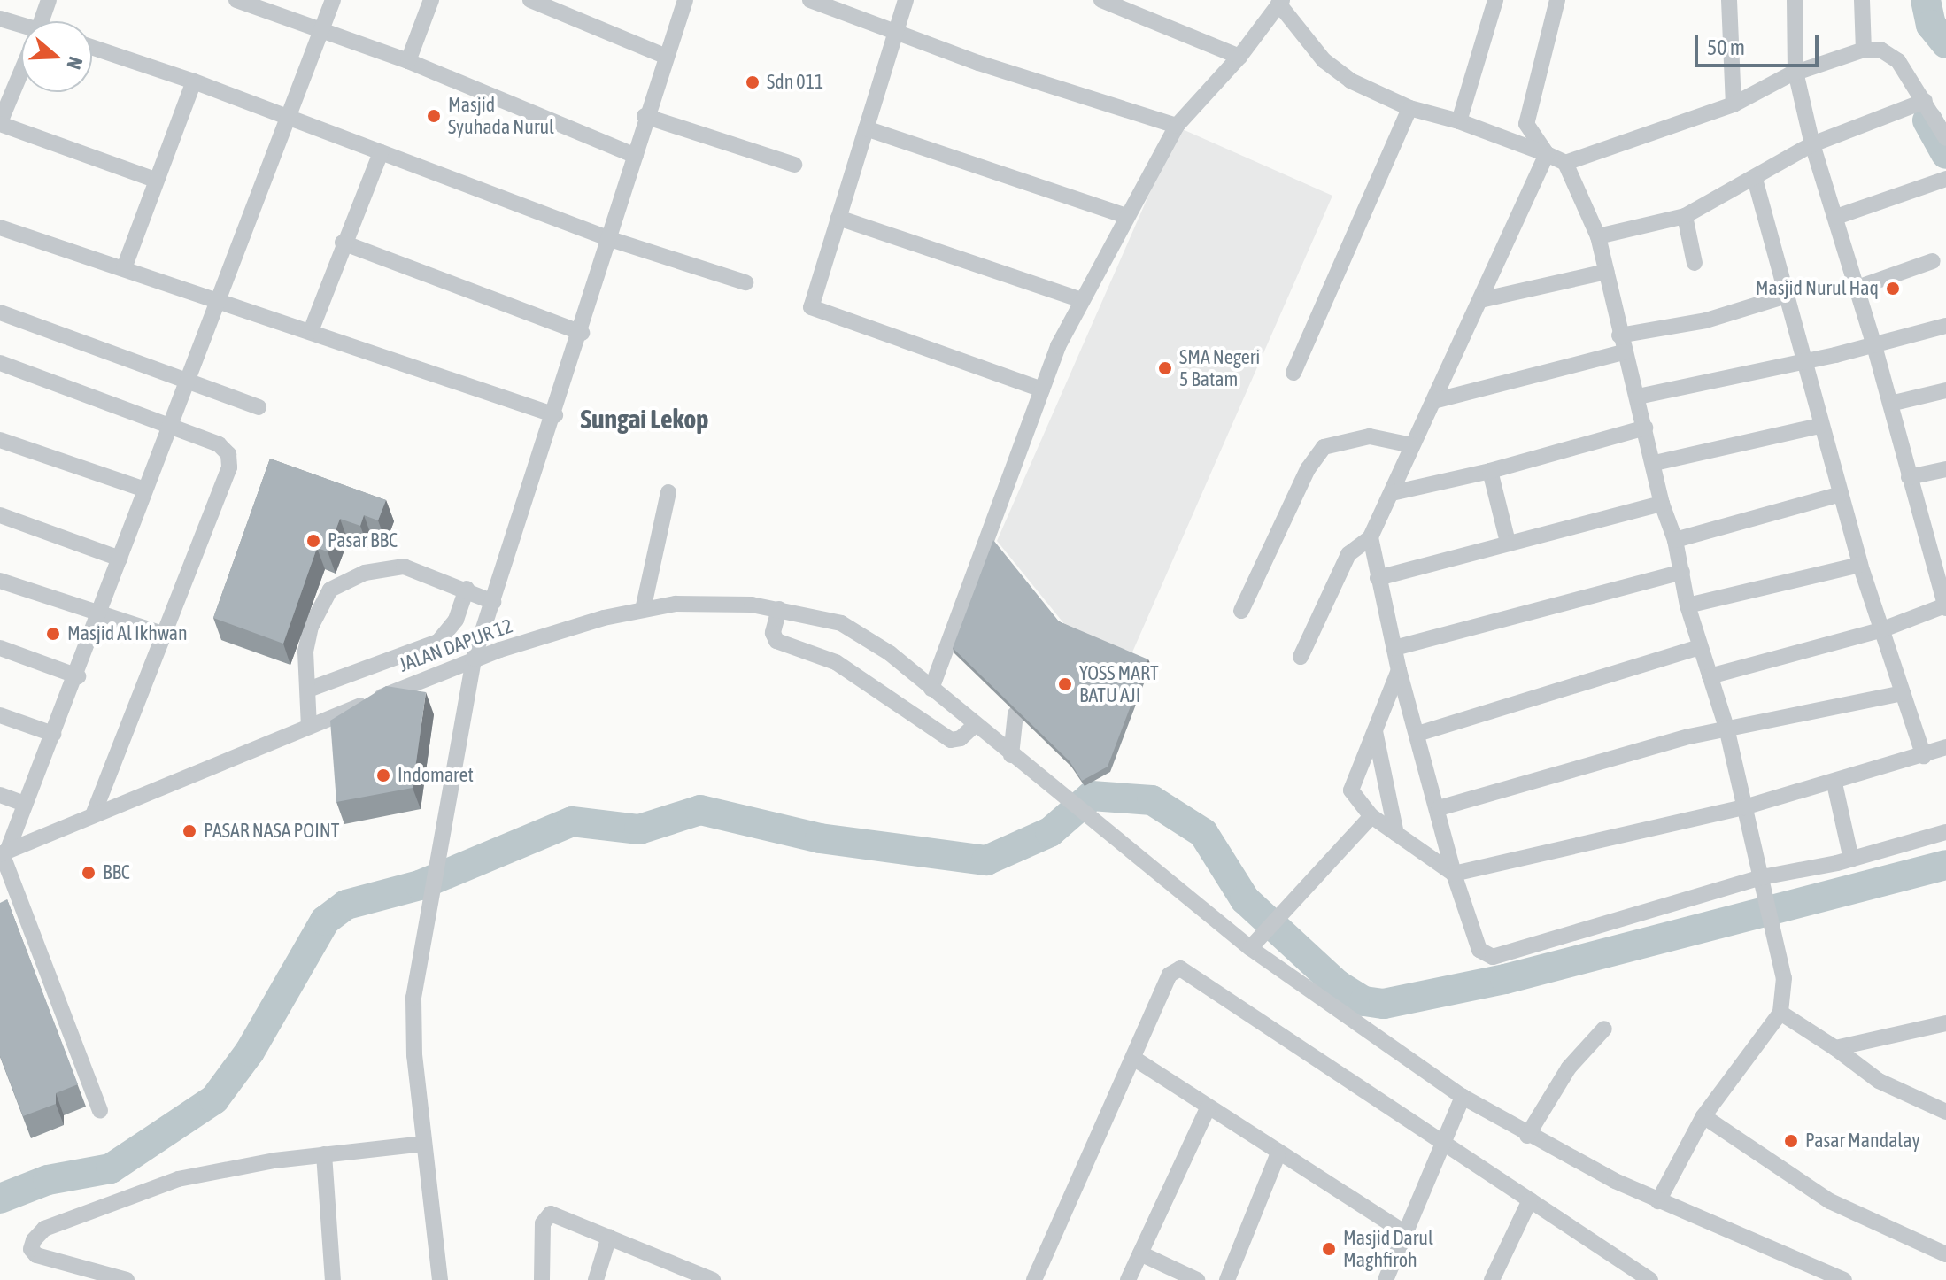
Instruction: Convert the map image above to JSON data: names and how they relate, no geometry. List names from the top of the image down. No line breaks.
{"streets":{"street":["JALAN DAPUR 12"]},"districts":["Sungai Lekop"],"places":["Sdn 011","Masjid Syuhada Nurul","Masjid Nurul Haq","SMA Negeri 5 Batam","Pasar BBC","Masjid Al Ikhwan","YOSS MART BATU AJI","Indomaret","PASAR NASA POINT","BBC","Pasar Mandalay","Masjid Darul Maghfiroh"],"scale_bar":"50 m","north":"right"}
